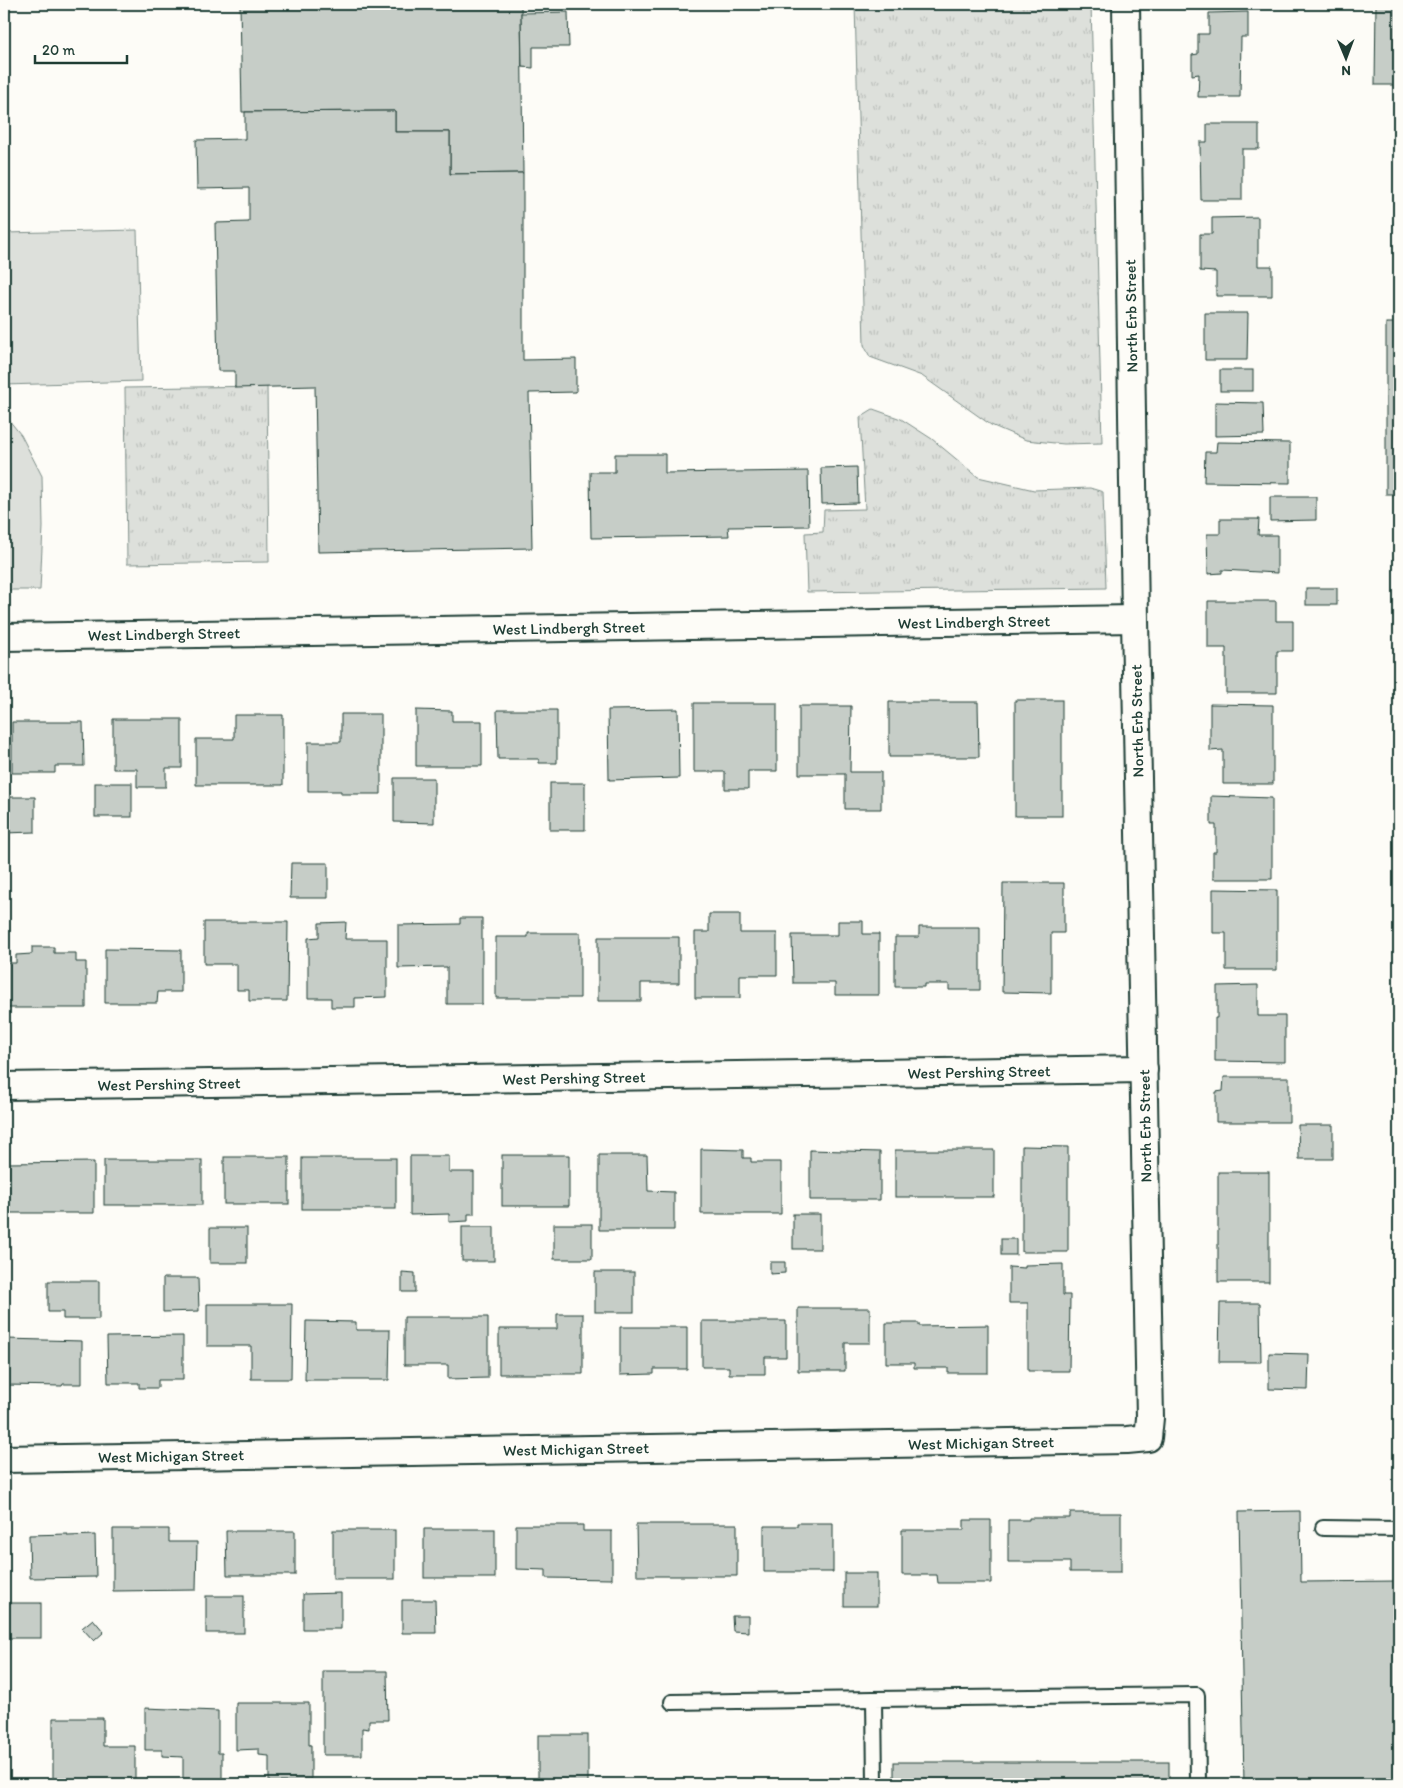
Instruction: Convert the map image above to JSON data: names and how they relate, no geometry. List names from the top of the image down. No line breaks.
{"streets":{"street":["North Erb Street","West Lindbergh Street","West Pershing Street","West Michigan Street"]},"crossings":[["North Erb Street","West Lindbergh Street"],["North Erb Street","West Pershing Street"],["North Erb Street","West Michigan Street"]],"scale_bar":"20 m","north":"bottom"}
